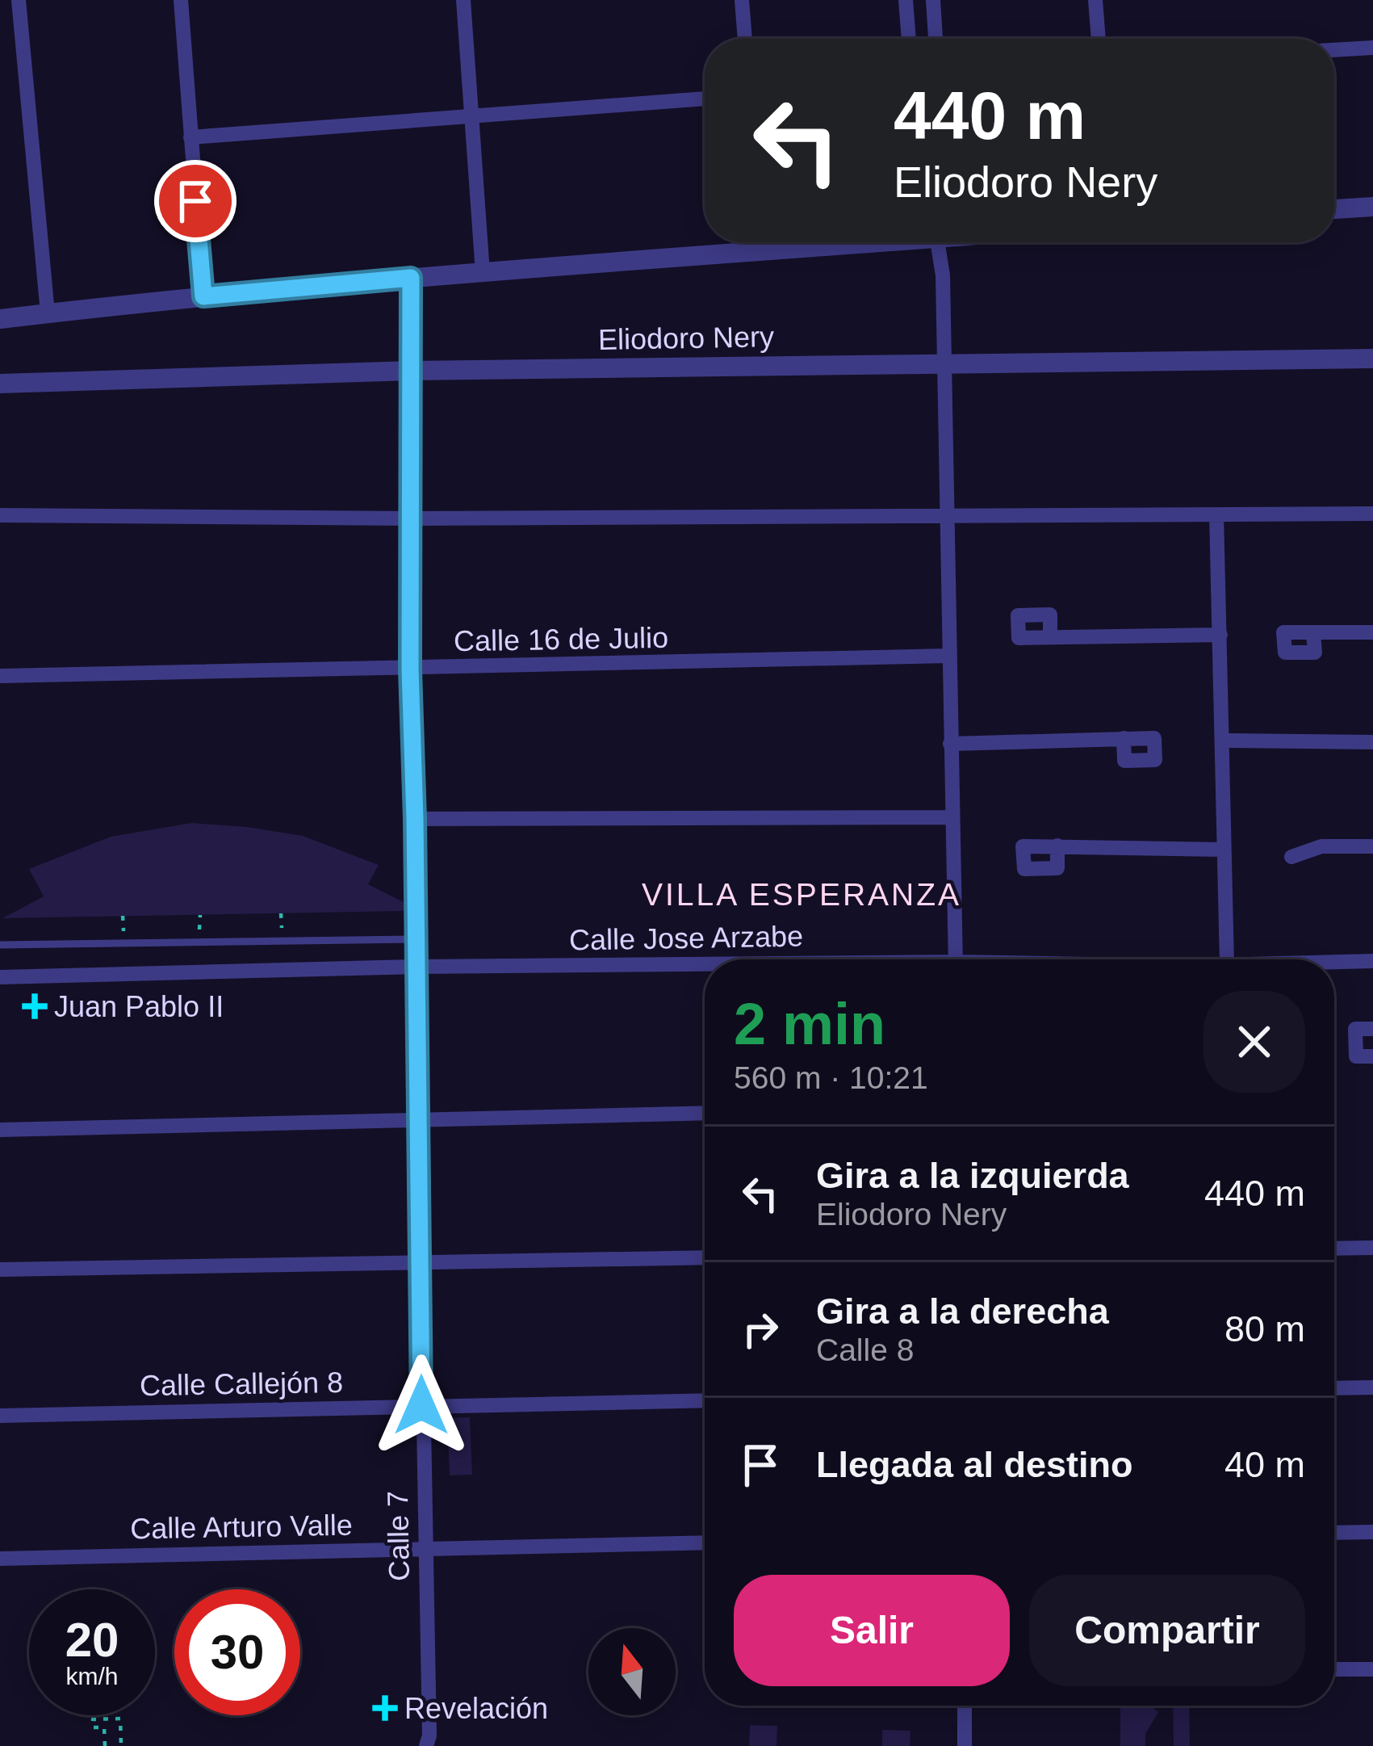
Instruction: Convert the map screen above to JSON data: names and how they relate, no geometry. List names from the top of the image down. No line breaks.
{"streets":{"street":["Eliodoro Nery","Calle 16 de Julio","Calle Jose Arzabe","Calle Callejón 8","Calle Arturo Valle","Calle 7"]},"crossings":[["Eliodoro Nery","Calle 7"],["Calle 16 de Julio","Calle 7"],["Calle Jose Arzabe","Calle 7"],["Calle Callejón 8","Calle 7"],["Calle Arturo Valle","Calle 7"]],"districts":["VILLA ESPERANZA"],"places":{"health":["Juan Pablo II","Revelación"]},"north":"top","page":{"turn":["440 m","Eliodoro Nery"],"heading":["2 min","560 m · 10:21"],"list":[{"name":"Gira a la izquierda","note":"Eliodoro Nery","value":"440 m"},{"name":"Gira a la derecha","note":"Calle 8","value":"80 m"},{"name":"Llegada al destino","value":"40 m"}],"buttons":["Salir","Compartir"],"speed":"20 km/h","limit":"30"}}
